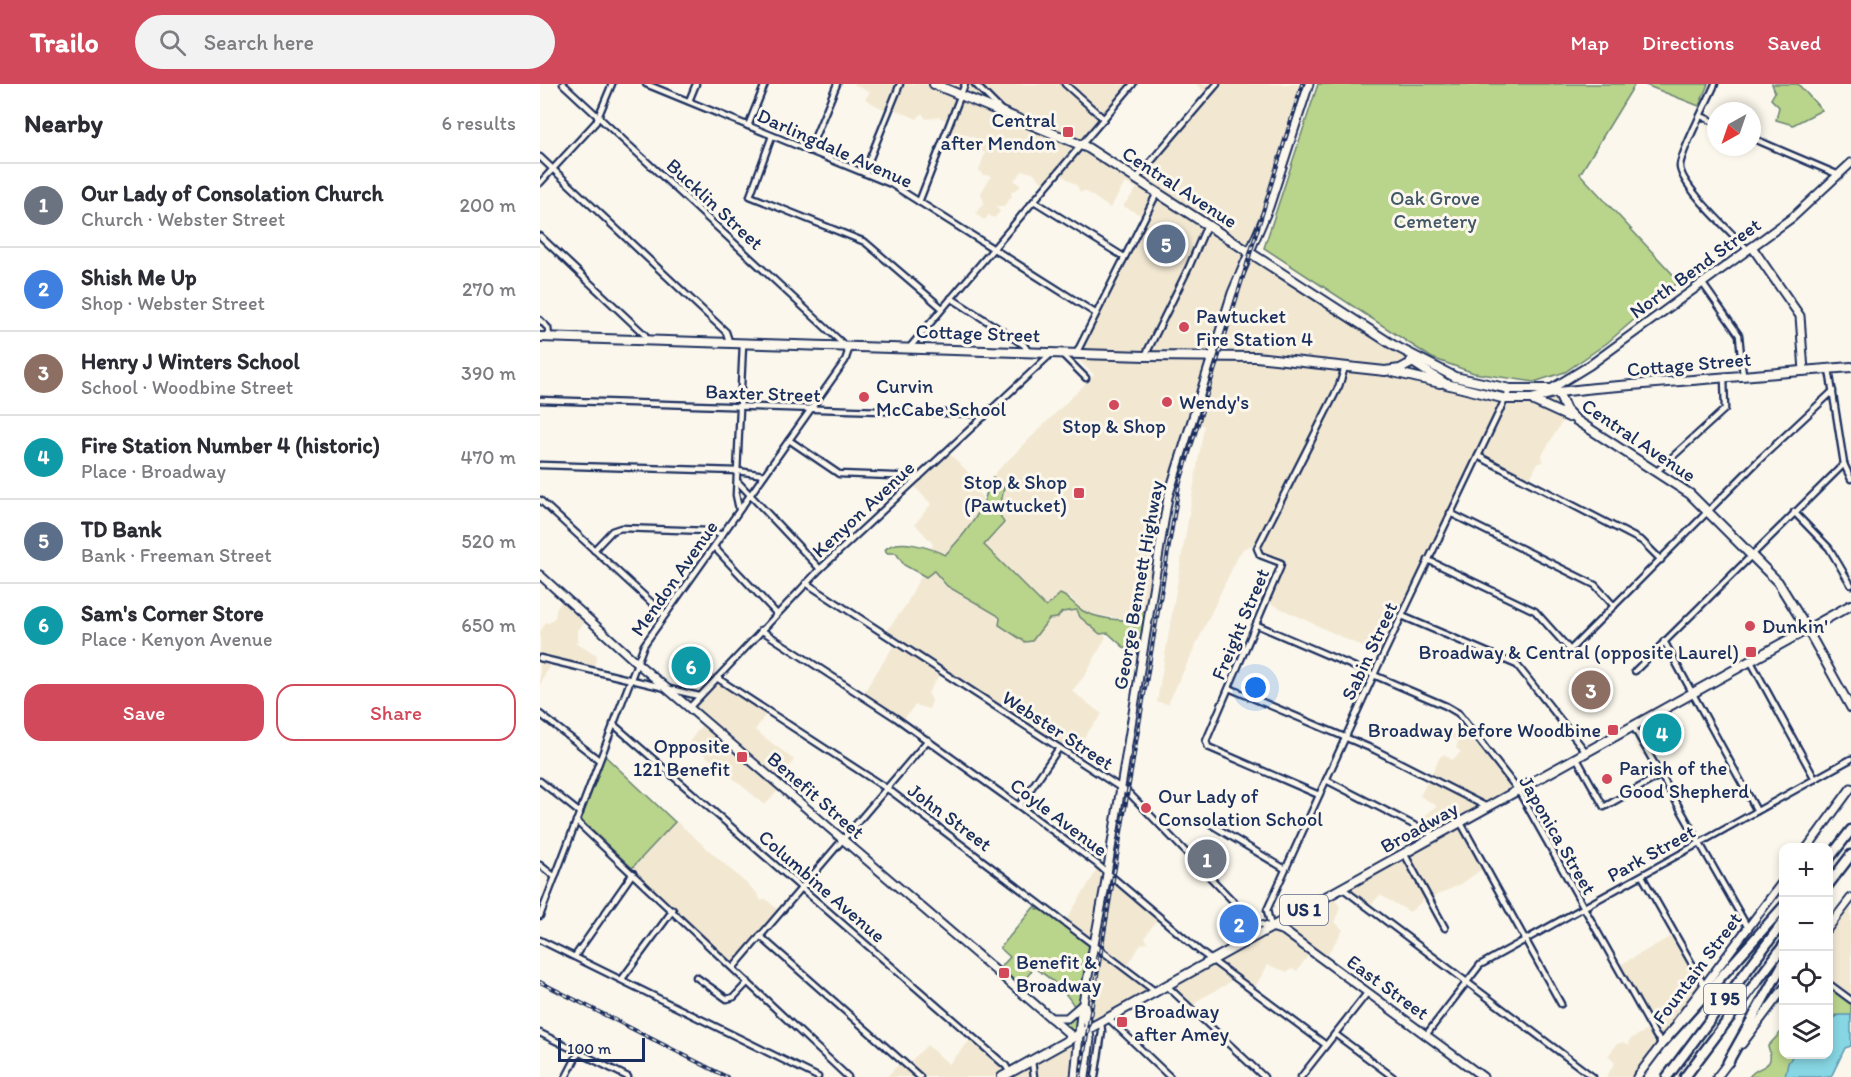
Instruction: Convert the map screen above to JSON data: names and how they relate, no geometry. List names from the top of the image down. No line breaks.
{"streets":{"highway":["I 95"],"main road":["Central Avenue","Cottage Street","Broadway","US 1"],"street":["Darlingdale Avenue","Bucklin Street","North Bend Street","Baxter Street","Kenyon Avenue","Mendon Avenue","George Bennett Highway","Freight Street","Sabin Street","Webster Street","Benefit Street","John Street","Coyle Avenue","Japonica Street","Park Street","Columbine Avenue","Fountain Street","East Street"]},"crossings":[["Central Avenue","North Bend Street"],["Central Avenue","Cottage Street"],["Central Avenue","George Bennett Highway"],["Central Avenue","Sabin Street"],["Central Avenue","Broadway"],["Bucklin Street","Cottage Street"],["Bucklin Street","Mendon Avenue"],["North Bend Street","Cottage Street"],["Cottage Street","Kenyon Avenue"],["Cottage Street","Mendon Avenue"],["Cottage Street","George Bennett Highway"],["Cottage Street","Freight Street"],["Baxter Street","Kenyon Avenue"],["Baxter Street","Mendon Avenue"],["Kenyon Avenue","Webster Street"],["Kenyon Avenue","Benefit Street"],["Kenyon Avenue","John Street"],["Kenyon Avenue","Coyle Avenue"],["Mendon Avenue","Benefit Street"],["Mendon Avenue","Columbine Avenue"],["George Bennett Highway","Webster Street"],["George Bennett Highway","John Street"],["George Bennett Highway","Coyle Avenue"],["George Bennett Highway","Broadway"],["Freight Street","Sabin Street"],["Freight Street","Japonica Street"],["Sabin Street","Webster Street"],["Sabin Street","Broadway"],["Sabin Street","Japonica Street"],["Sabin Street","East Street"],["Webster Street","Broadway"],["Webster Street","East Street"],["Benefit Street","Broadway"],["John Street","Broadway"],["Coyle Avenue","Broadway"],["Broadway","Japonica Street"],["Broadway","Columbine Avenue"],["Broadway","East Street"],["Japonica Street","Park Street"],["Japonica Street","Fountain Street"],["Park Street","East Street"]],"parks":["Oak Grove Cemetery"],"places":{"transit":["Central after Mendon","Stop & Shop (Pawtucket)","Broadway & Central (opposite Laurel)","Broadway before Woodbine","Opposite 121 Benefit","Benefit & Broadway","Broadway after Amey"],"other":["Pawtucket Fire Station 4","Curvin McCabe School","Wendy's","Stop & Shop","Dunkin'","Parish of the Good Shepherd","Our Lady of Consolation School"]},"scale_bar":"100 m","north":"bottom left","page":{"header":"Trailo","search":"Search here","nav":["Map","Directions","Saved"],"heading":["Nearby","6 results"],"list":[{"mark":"1","name":"Our Lady of Consolation Church","note":"Church · Webster Street","value":"200 m"},{"mark":"2","name":"Shish Me Up","note":"Shop · Webster Street","value":"270 m"},{"mark":"3","name":"Henry J Winters School","note":"School · Woodbine Street","value":"390 m"},{"mark":"4","name":"Fire Station Number 4 (historic)","note":"Place · Broadway","value":"470 m"},{"mark":"5","name":"TD Bank","note":"Bank · Freeman Street","value":"520 m"},{"mark":"6","name":"Sam's Corner Store","note":"Place · Kenyon Avenue","value":"650 m"}],"pins":["5","6","3","4","1","2"],"buttons":["Save","Share"],"map_buttons":["+","−"],"scale":"100 m"}}
